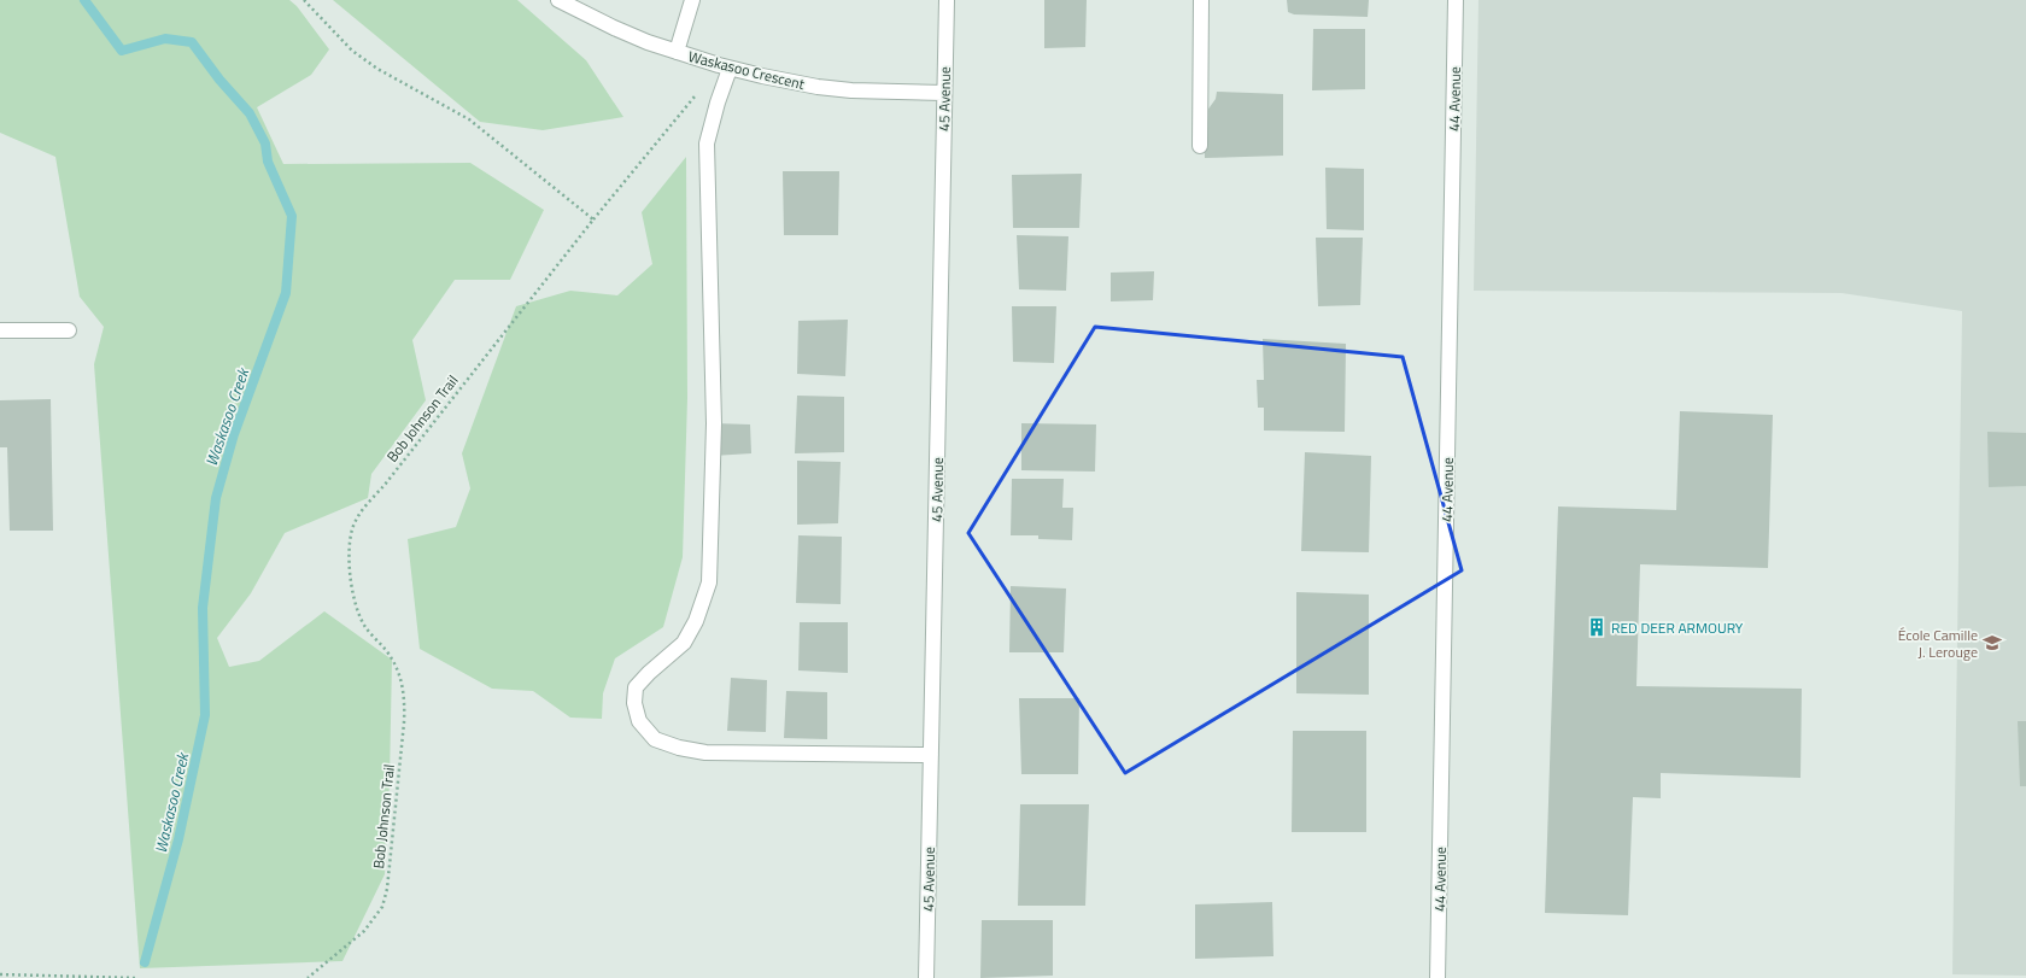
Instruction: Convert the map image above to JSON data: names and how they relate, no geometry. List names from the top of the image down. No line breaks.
{"streets":{"street":["Waskasoo Crescent","45 Avenue","44 Avenue"],"path":["Bob Johnson Trail"]},"crossings":[["Waskasoo Crescent","45 Avenue"],["Waskasoo Crescent","Bob Johnson Trail"]],"water":["Waskasoo Creek"],"places":{"building":["RED DEER ARMOURY"],"school or university":["École Camille J. Lerouge"]}}
